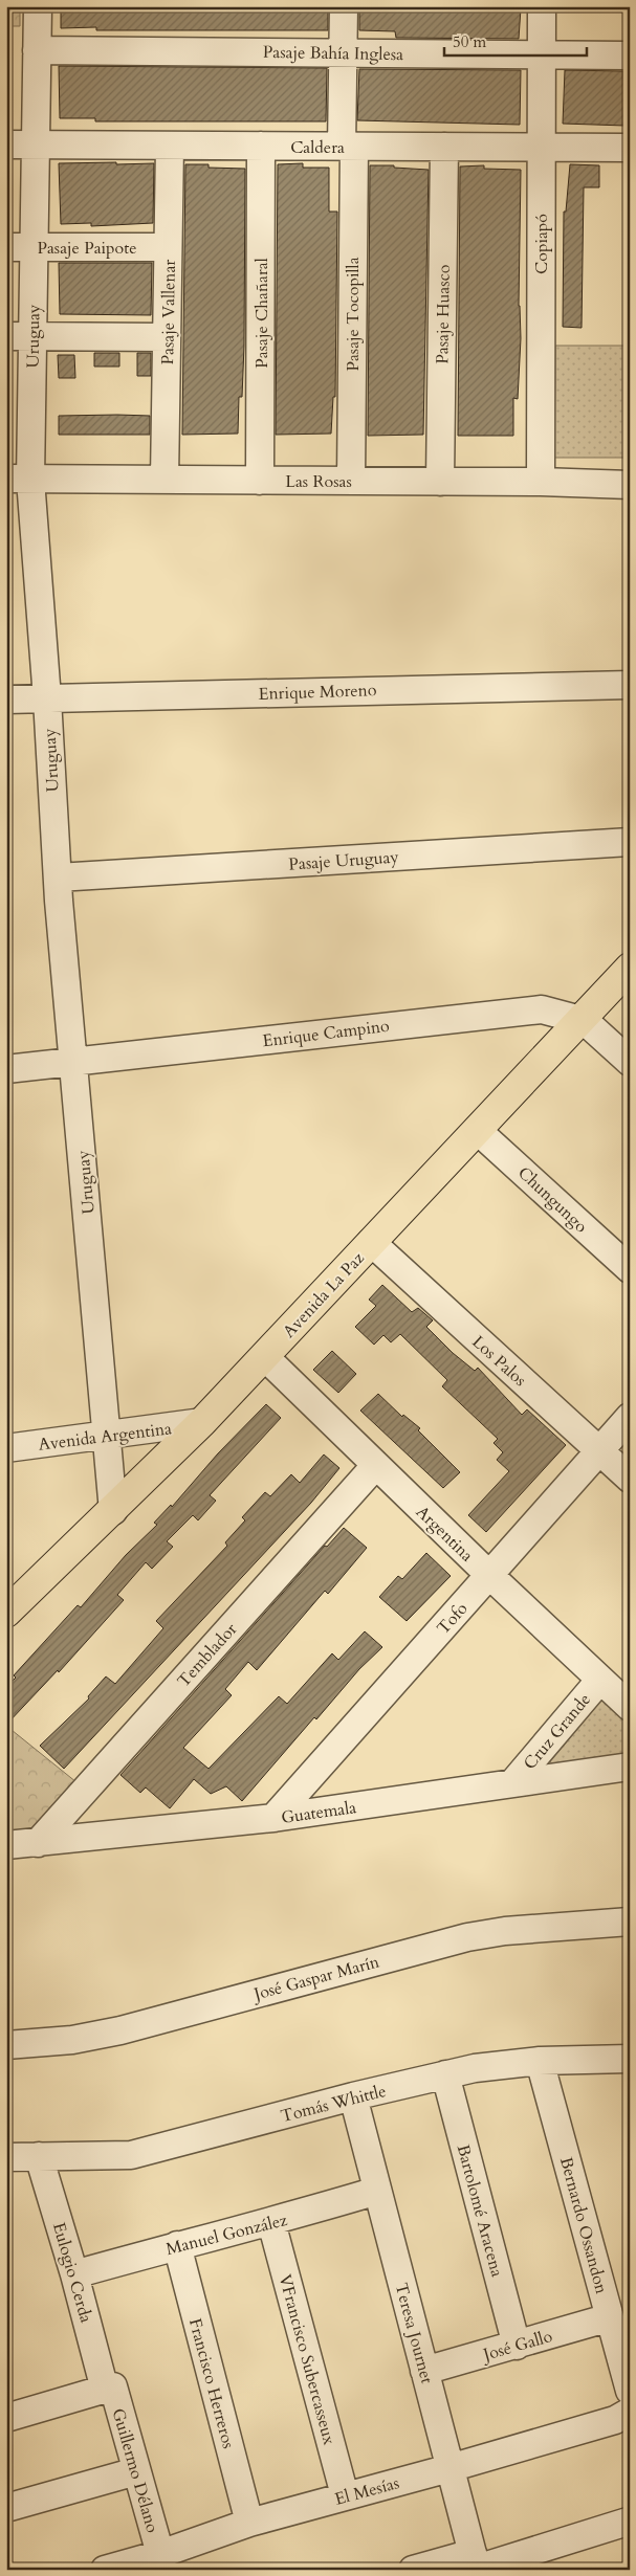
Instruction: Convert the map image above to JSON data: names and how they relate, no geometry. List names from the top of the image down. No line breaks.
{"streets":{"main road":["Avenida La Paz"],"street":["Pasaje Bahía Inglesa","Caldera","Copiapó","Pasaje Paipote","Pasaje Vallenar","Pasaje Chañaral","Pasaje Tocopilla","Pasaje Huasco","Uruguay","Las Rosas","Enrique Moreno","Pasaje Uruguay","Enrique Campino","Chungungo","Los Palos","Avenida Argentina","Argentina","Tofo","Temblador","Cruz Grande","Guatemala","José Gaspar Marín","Tomás Whittle","Bartolomé Aracena","Bernardo Ossandon","Manuel González","Eulogio Cerda","Teresa Journet","José Gallo","VFrancisco Subercasseux","Francisco Herreros","Guillermo Délano","El Mesías"]},"crossings":[["Pasaje Bahía Inglesa","Copiapó"],["Pasaje Bahía Inglesa","Pasaje Tocopilla"],["Pasaje Bahía Inglesa","Uruguay"],["Caldera","Copiapó"],["Caldera","Pasaje Vallenar"],["Caldera","Pasaje Chañaral"],["Caldera","Pasaje Tocopilla"],["Caldera","Pasaje Huasco"],["Caldera","Uruguay"],["Copiapó","Las Rosas"],["Pasaje Paipote","Pasaje Vallenar"],["Pasaje Paipote","Uruguay"],["Pasaje Vallenar","Las Rosas"],["Pasaje Chañaral","Las Rosas"],["Pasaje Tocopilla","Las Rosas"],["Pasaje Huasco","Las Rosas"],["Uruguay","Las Rosas"],["Uruguay","Enrique Moreno"],["Uruguay","Pasaje Uruguay"],["Uruguay","Enrique Campino"],["Uruguay","Avenida La Paz"],["Uruguay","Avenida Argentina"],["Enrique Campino","Avenida La Paz"],["Chungungo","Avenida La Paz"],["Avenida La Paz","Los Palos"],["Avenida La Paz","Avenida Argentina"],["Avenida La Paz","Argentina"],["Los Palos","Tofo"],["Argentina","Tofo"],["Argentina","Temblador"],["Argentina","Cruz Grande"],["Tofo","Guatemala"],["Temblador","Guatemala"],["Cruz Grande","Guatemala"],["Tomás Whittle","Bartolomé Aracena"],["Tomás Whittle","Bernardo Ossandon"],["Tomás Whittle","Eulogio Cerda"],["Tomás Whittle","Teresa Journet"],["Bartolomé Aracena","José Gallo"],["Bernardo Ossandon","José Gallo"],["Manuel González","Eulogio Cerda"],["Manuel González","Teresa Journet"],["Manuel González","VFrancisco Subercasseux"],["Manuel González","Francisco Herreros"],["Eulogio Cerda","Guillermo Délano"],["Teresa Journet","José Gallo"],["Teresa Journet","El Mesías"],["VFrancisco Subercasseux","El Mesías"],["Francisco Herreros","El Mesías"],["Guillermo Délano","El Mesías"]],"scale_bar":"50 m"}
